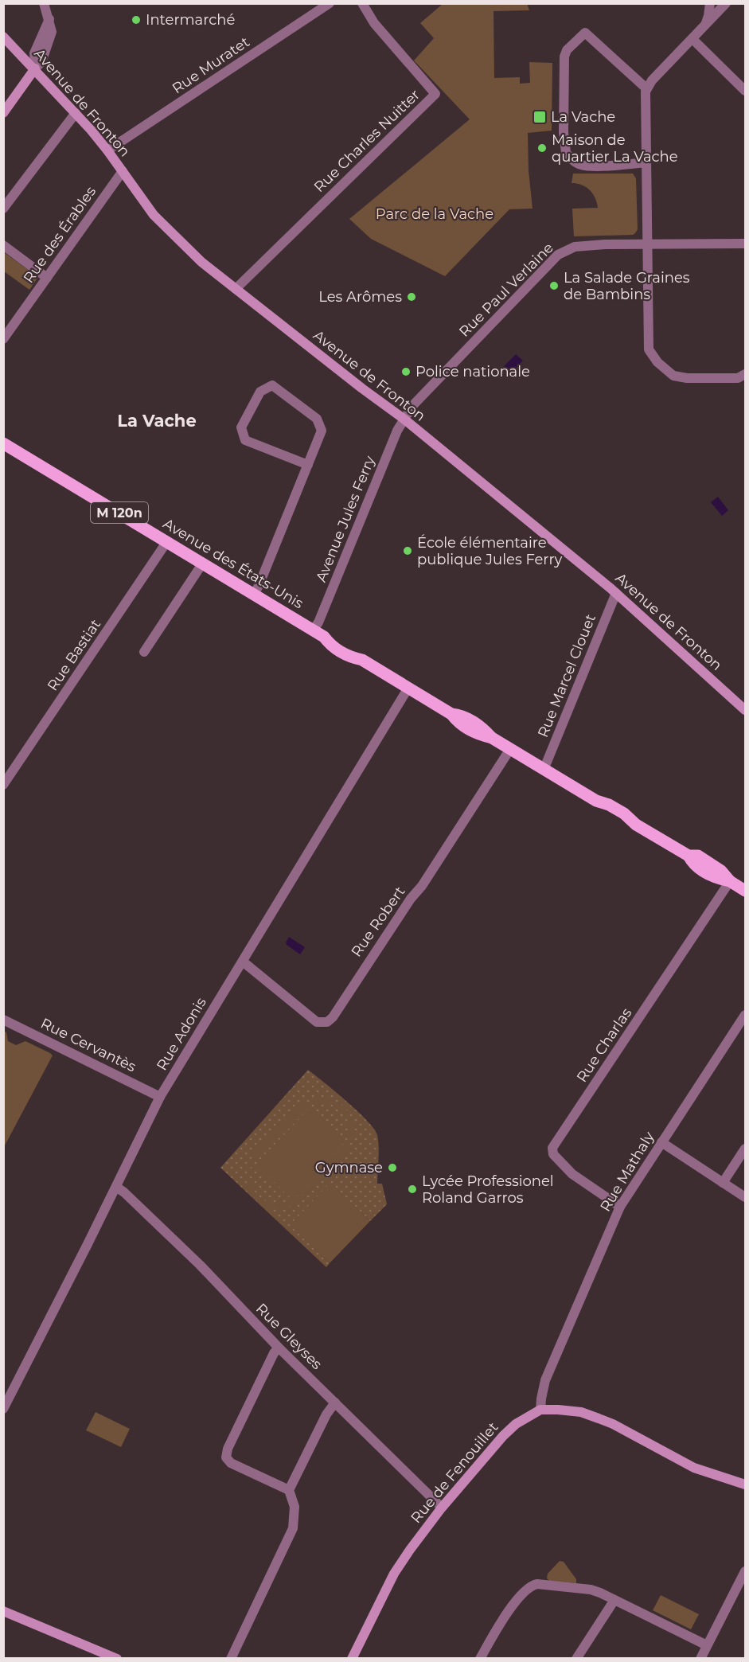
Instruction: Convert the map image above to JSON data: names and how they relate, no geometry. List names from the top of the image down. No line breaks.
{"streets":{"main road":["M 120n","Avenue des États-Unis"],"street":["Rue Muratet","Avenue de Fronton","Rue Charles Nuitter","Rue des Érables","Rue Paul Verlaine","Avenue Jules Ferry","Rue Bastiat","Rue Marcel Clouet","Rue Robert","Rue Adonis","Rue Cervantès","Rue Charlas","Rue Mathaly","Rue Gleyses","Rue de Fenouillet"]},"crossings":[["Rue Muratet","Avenue de Fronton"],["Avenue de Fronton","Rue Charles Nuitter"],["Avenue de Fronton","Rue des Érables"],["Avenue de Fronton","Rue Paul Verlaine"],["Avenue de Fronton","Avenue Jules Ferry"],["Avenue de Fronton","Rue Marcel Clouet"],["Rue Paul Verlaine","Avenue Jules Ferry"],["Avenue Jules Ferry","Avenue des États-Unis"],["Avenue des États-Unis","Rue Bastiat"],["Avenue des États-Unis","Rue Marcel Clouet"],["Avenue des États-Unis","Rue Robert"],["Avenue des États-Unis","Rue Adonis"],["Avenue des États-Unis","Rue Charlas"],["Rue Robert","Rue Adonis"],["Rue Adonis","Rue Cervantès"],["Rue Adonis","Rue Gleyses"],["Rue Charlas","Rue Mathaly"],["Rue Mathaly","Rue de Fenouillet"],["Rue Gleyses","Rue de Fenouillet"]],"districts":["La Vache"],"parks":["Parc de la Vache"],"places":{"other":["Intermarché","Maison de quartier La Vache","La Salade Graines de Bambins","Les Arômes","Police nationale","École élémentaire publique Jules Ferry","Gymnase","Lycée Professionel Roland Garros"],"transit":["La Vache"]}}
